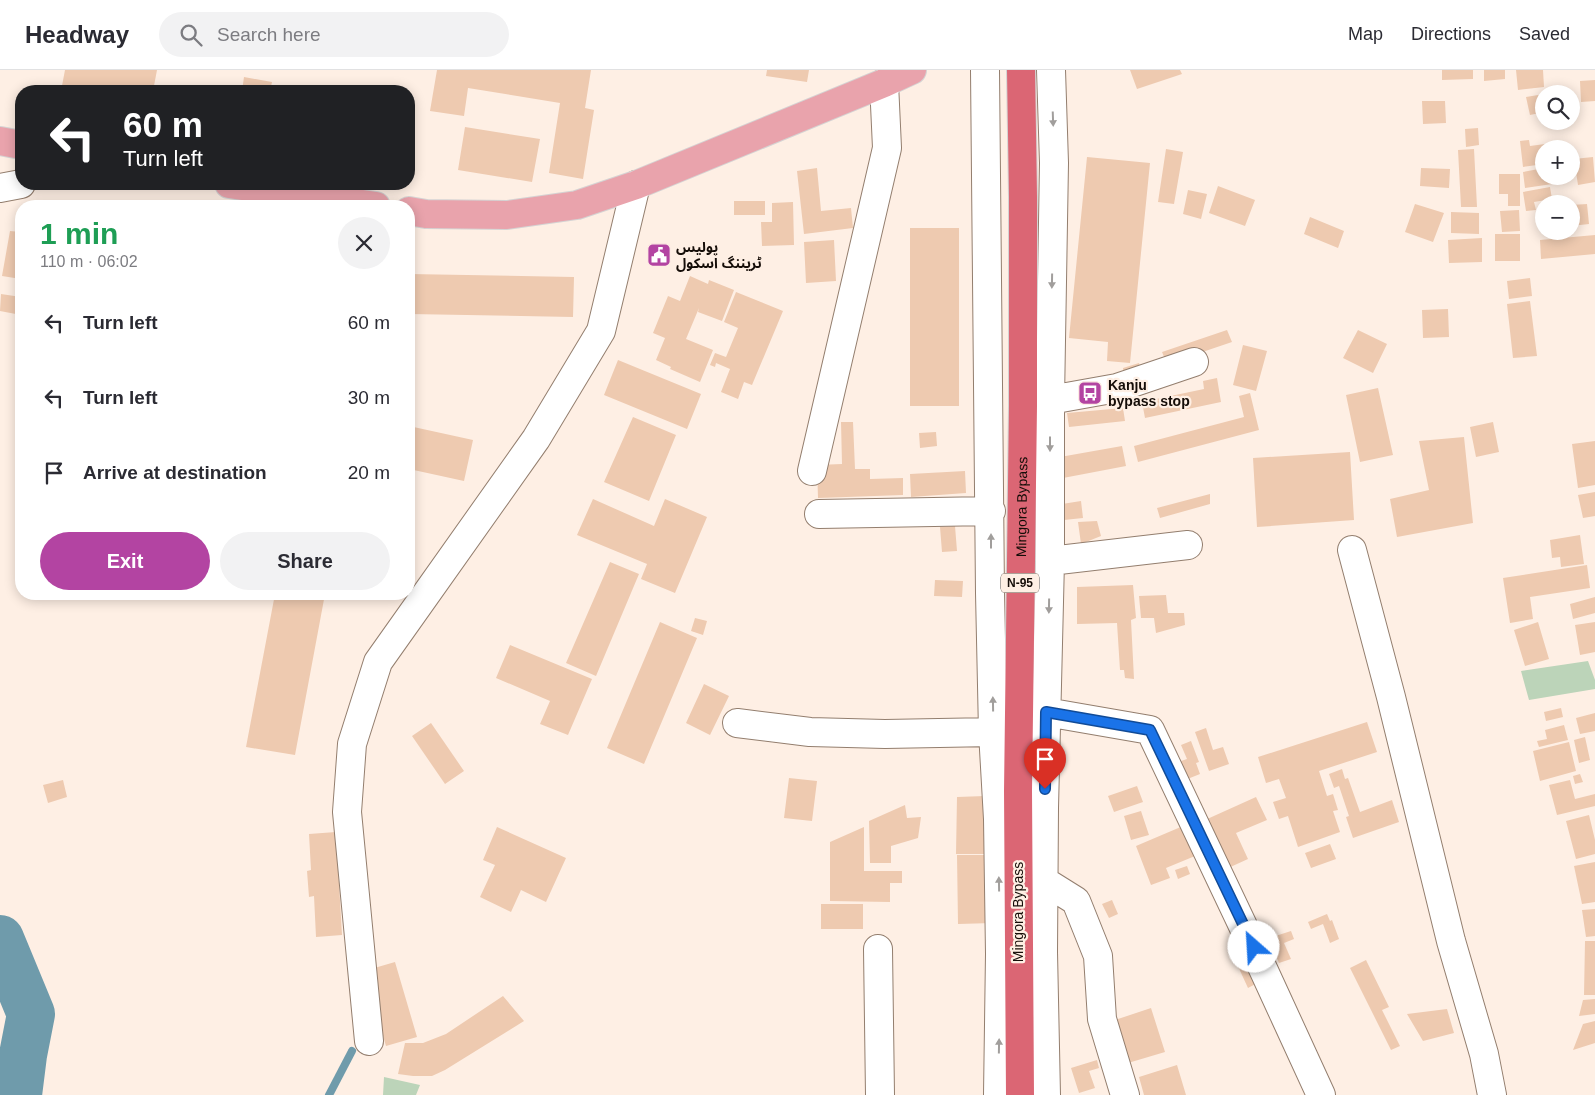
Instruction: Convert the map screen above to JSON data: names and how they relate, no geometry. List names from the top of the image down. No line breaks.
{"streets":{"highway":["Mingora Bypass","N-95"]},"places":{"public building":["پولیس ٹریننگ اسکول"],"bus stop":["Kanju bypass stop"]},"page":{"header":"Headway","search":"Search here","nav":["Map","Directions","Saved"],"map_buttons":["+","−"],"turn":["60 m","Turn left"],"heading":["1 min","110 m · 06:02"],"list":[{"name":"Turn left","value":"60 m"},{"name":"Turn left","value":"30 m"},{"name":"Arrive at destination","value":"20 m"}],"buttons":["Exit","Share"]}}
